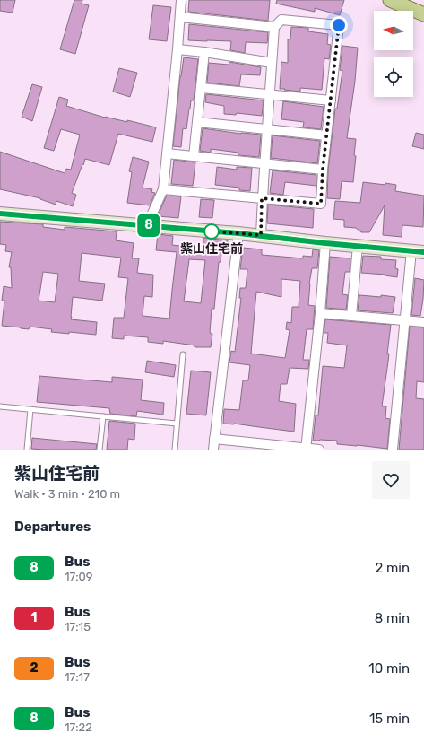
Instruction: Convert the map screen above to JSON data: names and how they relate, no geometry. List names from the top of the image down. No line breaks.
{"places":["紫山住宅前"],"lines":["bus line 8"],"north":"left","page":{"on_map":"8","heading":[["紫山住宅前","Walk · 3 min · 210 m"],"Departures"],"list":[{"mark":"8","name":"Bus","note":"17:09","value":"2 min"},{"mark":"1","name":"Bus","note":"17:15","value":"8 min"},{"mark":"2","name":"Bus","note":"17:17","value":"10 min"},{"mark":"8","name":"Bus","note":"17:22","value":"15 min"}]}}
